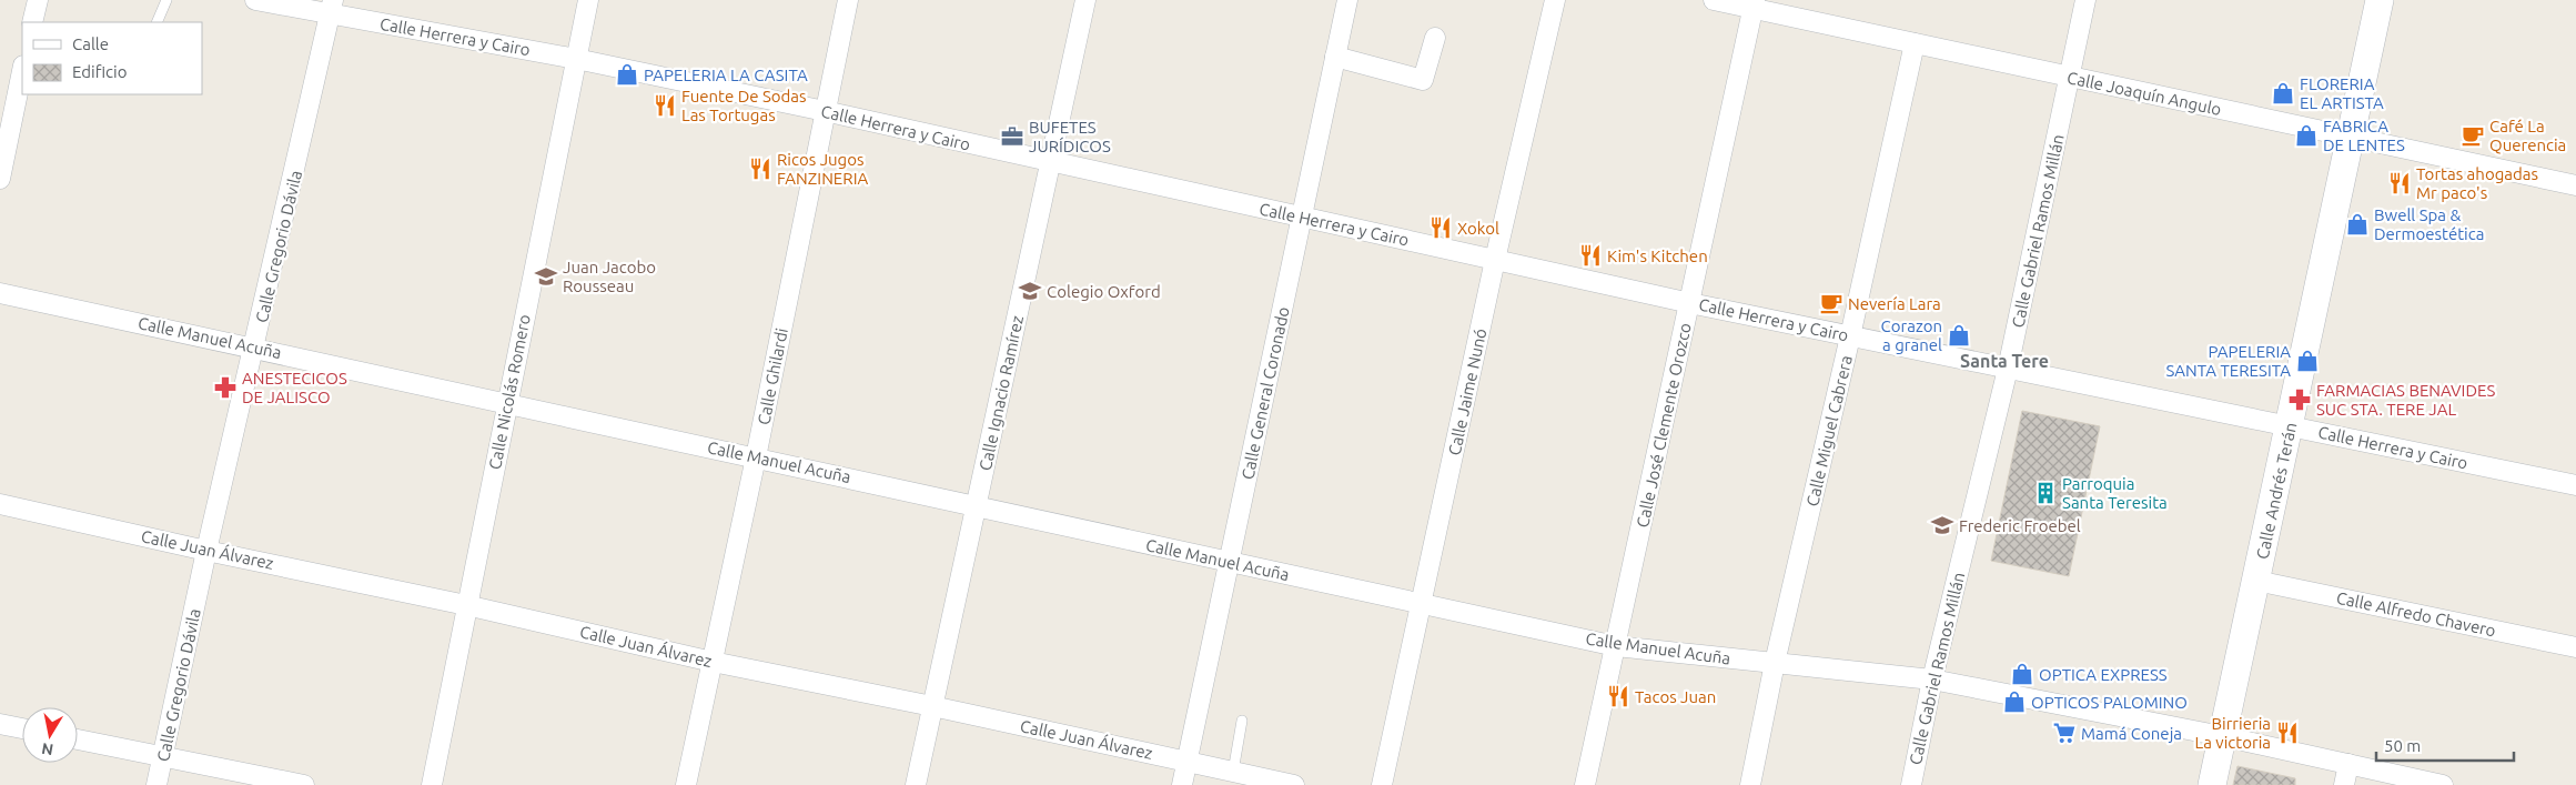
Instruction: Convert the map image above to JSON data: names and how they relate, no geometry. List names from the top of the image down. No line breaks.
{"streets":{"street":["Calle Herrera y Cairo","Calle Joaquín Angulo","Calle Gabriel Ramos Millán","Calle Gregorio Dávila","Calle Manuel Acuña","Calle Ghilardi","Calle Nicolás Romero","Calle Jaime Nunó","Calle Ignacio Ramírez","Calle General Coronado","Calle José Clemente Orozco","Calle Miguel Cabrera","Calle Andrés Terán","Calle Juan Álvarez","Calle Alfredo Chavero"]},"crossings":[["Calle Herrera y Cairo","Calle Gabriel Ramos Millán"],["Calle Herrera y Cairo","Calle Gregorio Dávila"],["Calle Herrera y Cairo","Calle Ghilardi"],["Calle Herrera y Cairo","Calle Nicolás Romero"],["Calle Herrera y Cairo","Calle Jaime Nunó"],["Calle Herrera y Cairo","Calle Ignacio Ramírez"],["Calle Herrera y Cairo","Calle General Coronado"],["Calle Herrera y Cairo","Calle José Clemente Orozco"],["Calle Herrera y Cairo","Calle Miguel Cabrera"],["Calle Herrera y Cairo","Calle Andrés Terán"],["Calle Joaquín Angulo","Calle Gabriel Ramos Millán"],["Calle Joaquín Angulo","Calle José Clemente Orozco"],["Calle Joaquín Angulo","Calle Miguel Cabrera"],["Calle Joaquín Angulo","Calle Andrés Terán"],["Calle Gabriel Ramos Millán","Calle Manuel Acuña"],["Calle Gregorio Dávila","Calle Manuel Acuña"],["Calle Gregorio Dávila","Calle Juan Álvarez"],["Calle Manuel Acuña","Calle Ghilardi"],["Calle Manuel Acuña","Calle Nicolás Romero"],["Calle Manuel Acuña","Calle Jaime Nunó"],["Calle Manuel Acuña","Calle Ignacio Ramírez"],["Calle Manuel Acuña","Calle General Coronado"],["Calle Manuel Acuña","Calle José Clemente Orozco"],["Calle Manuel Acuña","Calle Miguel Cabrera"],["Calle Manuel Acuña","Calle Andrés Terán"],["Calle Ghilardi","Calle Juan Álvarez"],["Calle Nicolás Romero","Calle Juan Álvarez"],["Calle Ignacio Ramírez","Calle Juan Álvarez"],["Calle General Coronado","Calle Juan Álvarez"],["Calle Andrés Terán","Calle Alfredo Chavero"]],"districts":["Santa Tere"],"places":{"shop":["PAPELERIA LA CASITA","FLORERIA EL ARTISTA","FABRICA DE LENTES","Bwell Spa & Dermoestética","Corazon a granel","PAPELERIA SANTA TERESITA","OPTICA EXPRESS","OPTICOS PALOMINO"],"restaurant":["Fuente De Sodas Las Tortugas","Ricos Jugos FANZINERIA","Tortas ahogadas Mr paco's","Xokol","Kim's Kitchen","Tacos Juan","Birrieria La victoria"],"cafe":["Café La Querencia","Nevería Lara"],"office":["BUFETES JURÍDICOS"],"school or university":["Juan Jacobo Rousseau","Colegio Oxford","Frederic Froebel"],"pharmacy":["ANESTECICOS DE JALISCO","FARMACIAS BENAVIDES SUC STA. TERE JAL"],"building":["Parroquia Santa Teresita"],"supermarket":["Mamá Coneja"]},"legend":["Calle","Edificio"],"scale_bar":"50 m","north":"bottom"}
